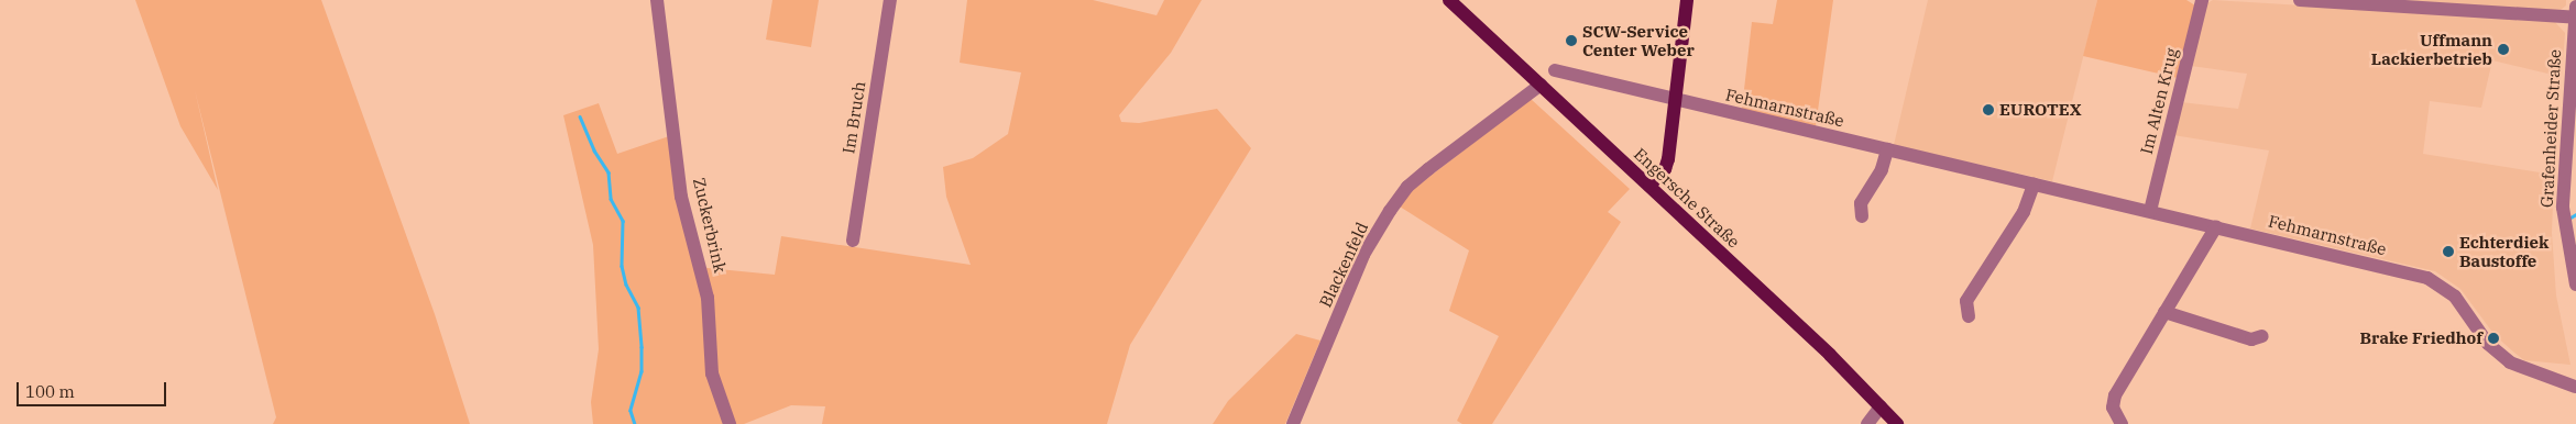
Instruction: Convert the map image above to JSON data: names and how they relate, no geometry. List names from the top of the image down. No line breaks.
{"streets":{"main road":["Engersche Straße"],"street":["Im Alten Krug","Fehmarnstraße","Im Bruch","Grafenheider Straße","Zuckerbrink","Blackenfeld"]},"crossings":[["Im Alten Krug","Fehmarnstraße"],["Engersche Straße","Blackenfeld"]],"places":["SCW-Service Center Weber","Uffmann Lackierbetrieb","EUROTEX","Echterdiek Baustoffe","Brake Friedhof"],"scale_bar":"100 m"}
